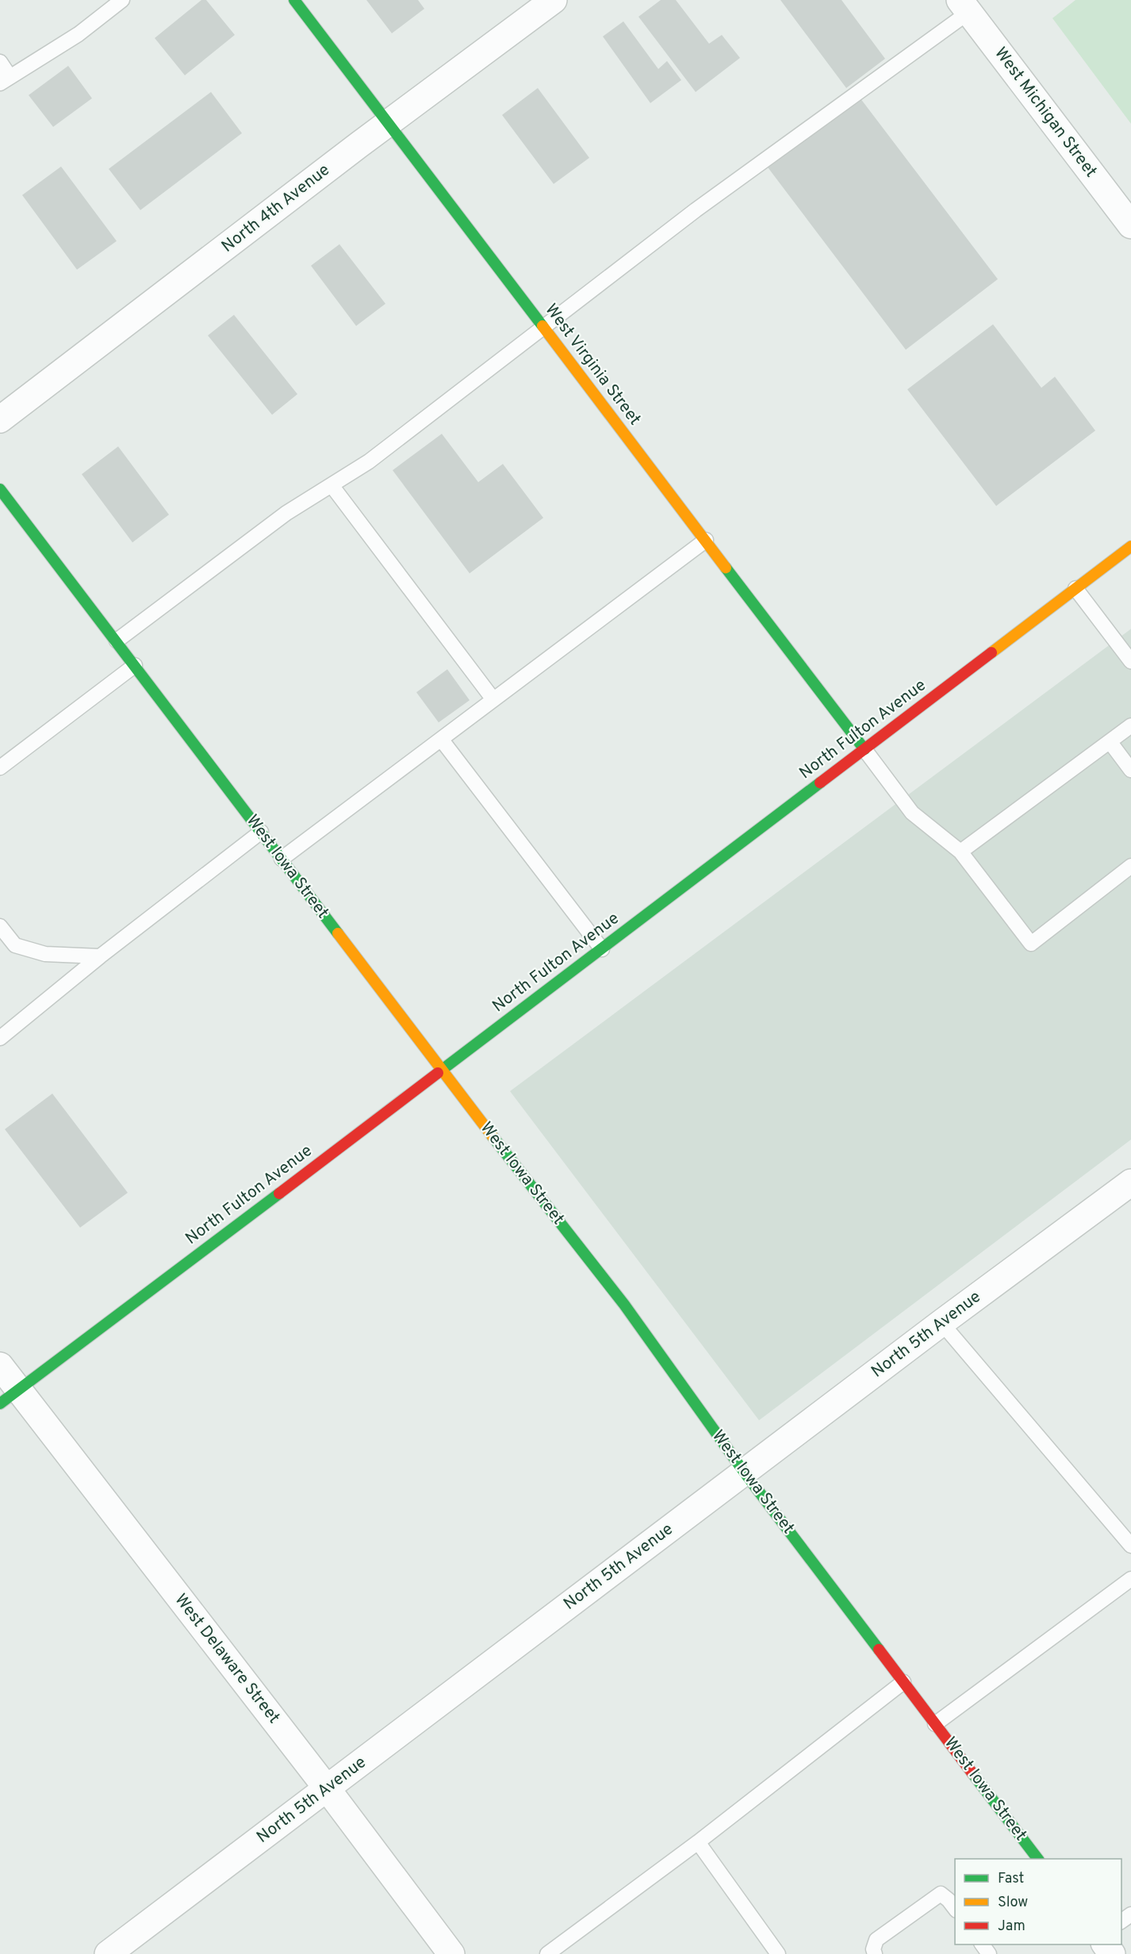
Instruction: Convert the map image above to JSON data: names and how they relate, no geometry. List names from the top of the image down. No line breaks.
{"streets":{"street":["West Michigan Street","North 4th Avenue","West Virginia Street","North Fulton Avenue","West Iowa Street","North 5th Avenue","West Delaware Street"]},"crossings":[["North 4th Avenue","West Virginia Street"],["West Virginia Street","North Fulton Avenue"],["North Fulton Avenue","West Iowa Street"],["North Fulton Avenue","West Delaware Street"],["West Iowa Street","North 5th Avenue"],["North 5th Avenue","West Delaware Street"]],"legend":["Fast","Slow","Jam"]}
